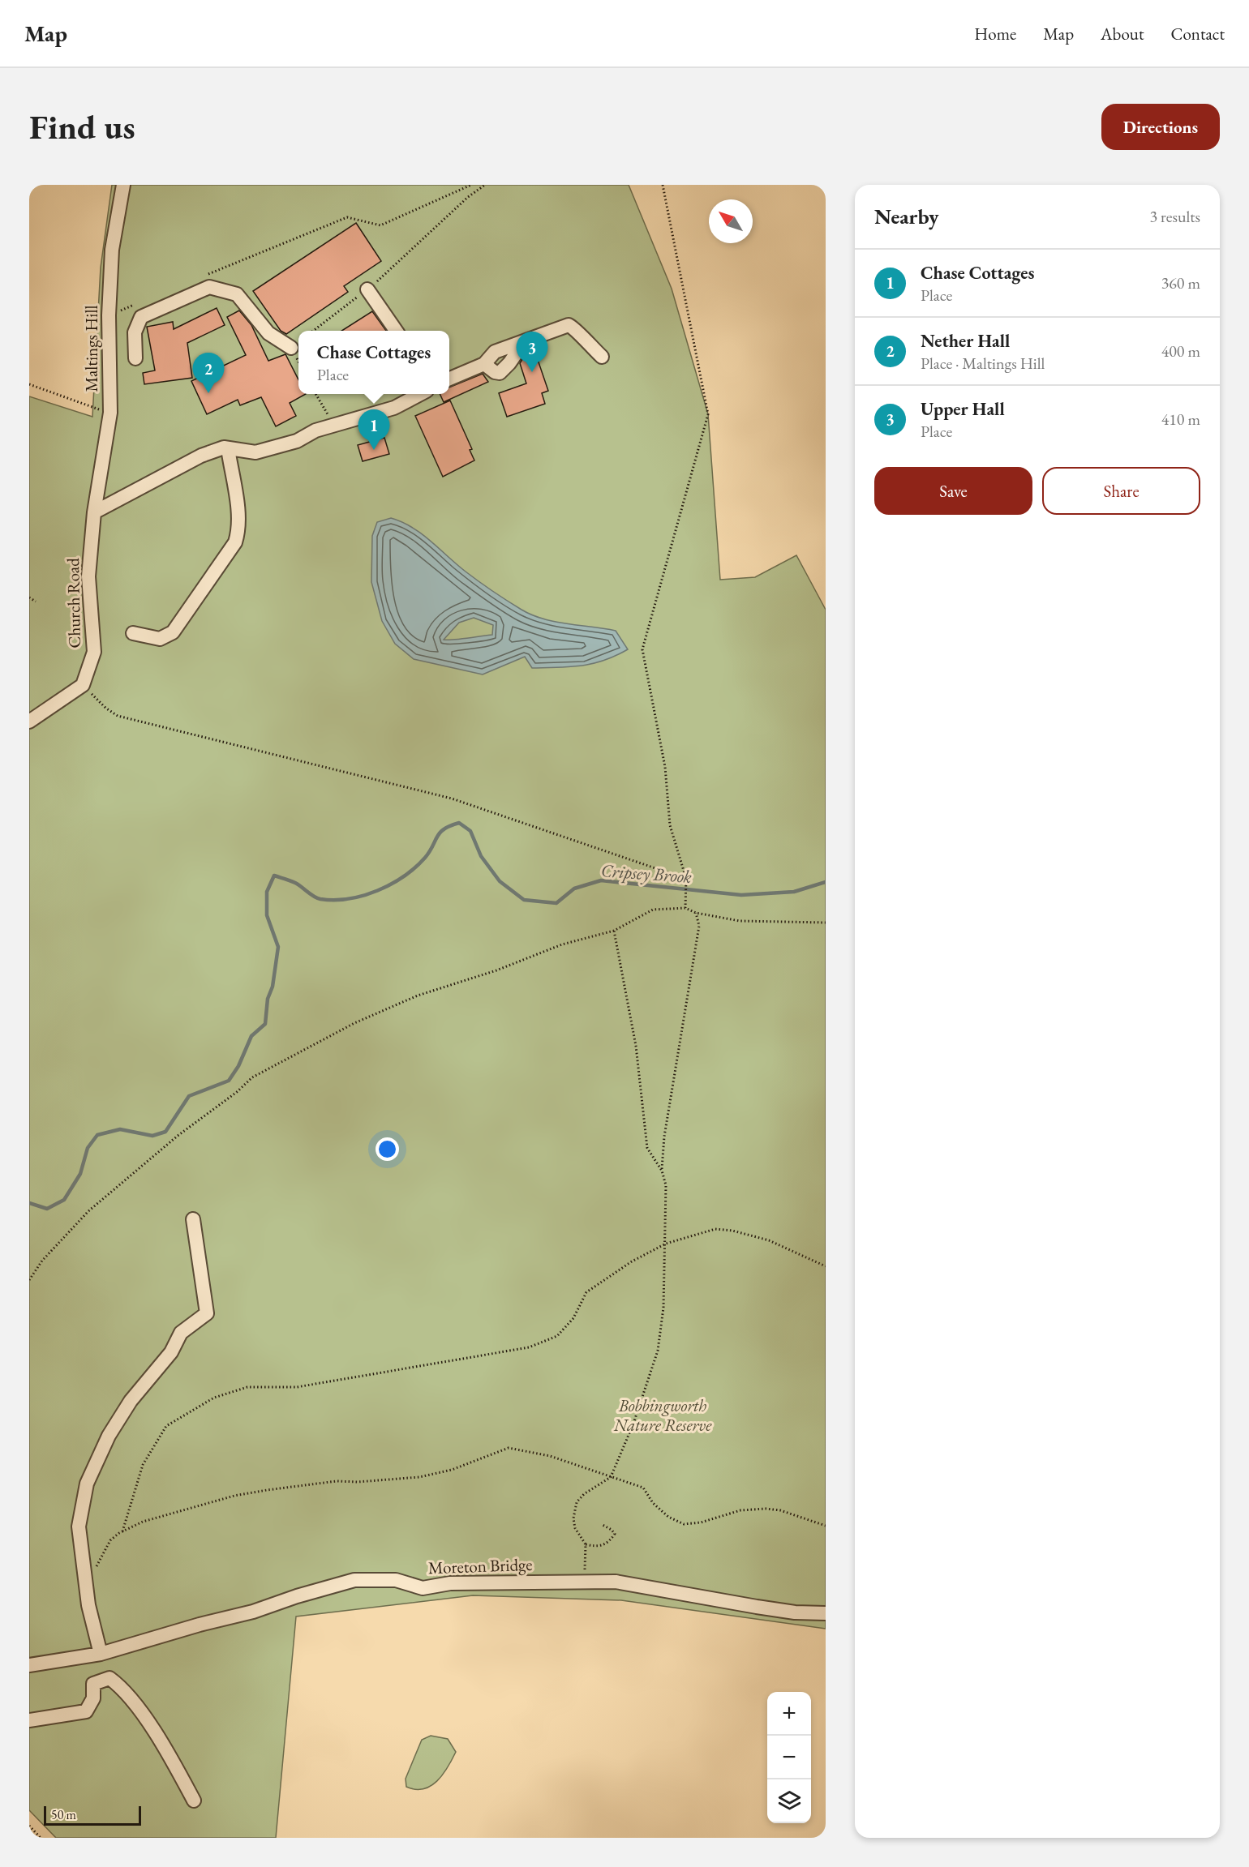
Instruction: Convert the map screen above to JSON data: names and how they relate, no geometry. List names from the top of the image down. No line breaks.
{"streets":{"street":["Maltings Hill","Church Road","Moreton Bridge"]},"crossings":[["Maltings Hill","Church Road"]],"water":["Cripsey Brook"],"parks":["Bobbingworth Nature Reserve"],"scale_bar":"50 m","north":"top left","page":{"header":"Map","nav":["Home","Map","About","Contact"],"buttons":["Directions",["Save","Share"]],"title":"Find us","heading":["Nearby","3 results"],"list":[{"mark":"1","name":"Chase Cottages","note":"Place","value":"360 m"},{"mark":"2","name":"Nether Hall","note":"Place · Maltings Hill","value":"400 m"},{"mark":"3","name":"Upper Hall","note":"Place","value":"410 m"}],"popup":["Chase Cottages","Place"],"pins":["3","2","1"],"map_buttons":["+","−"],"scale":"50 m"}}
